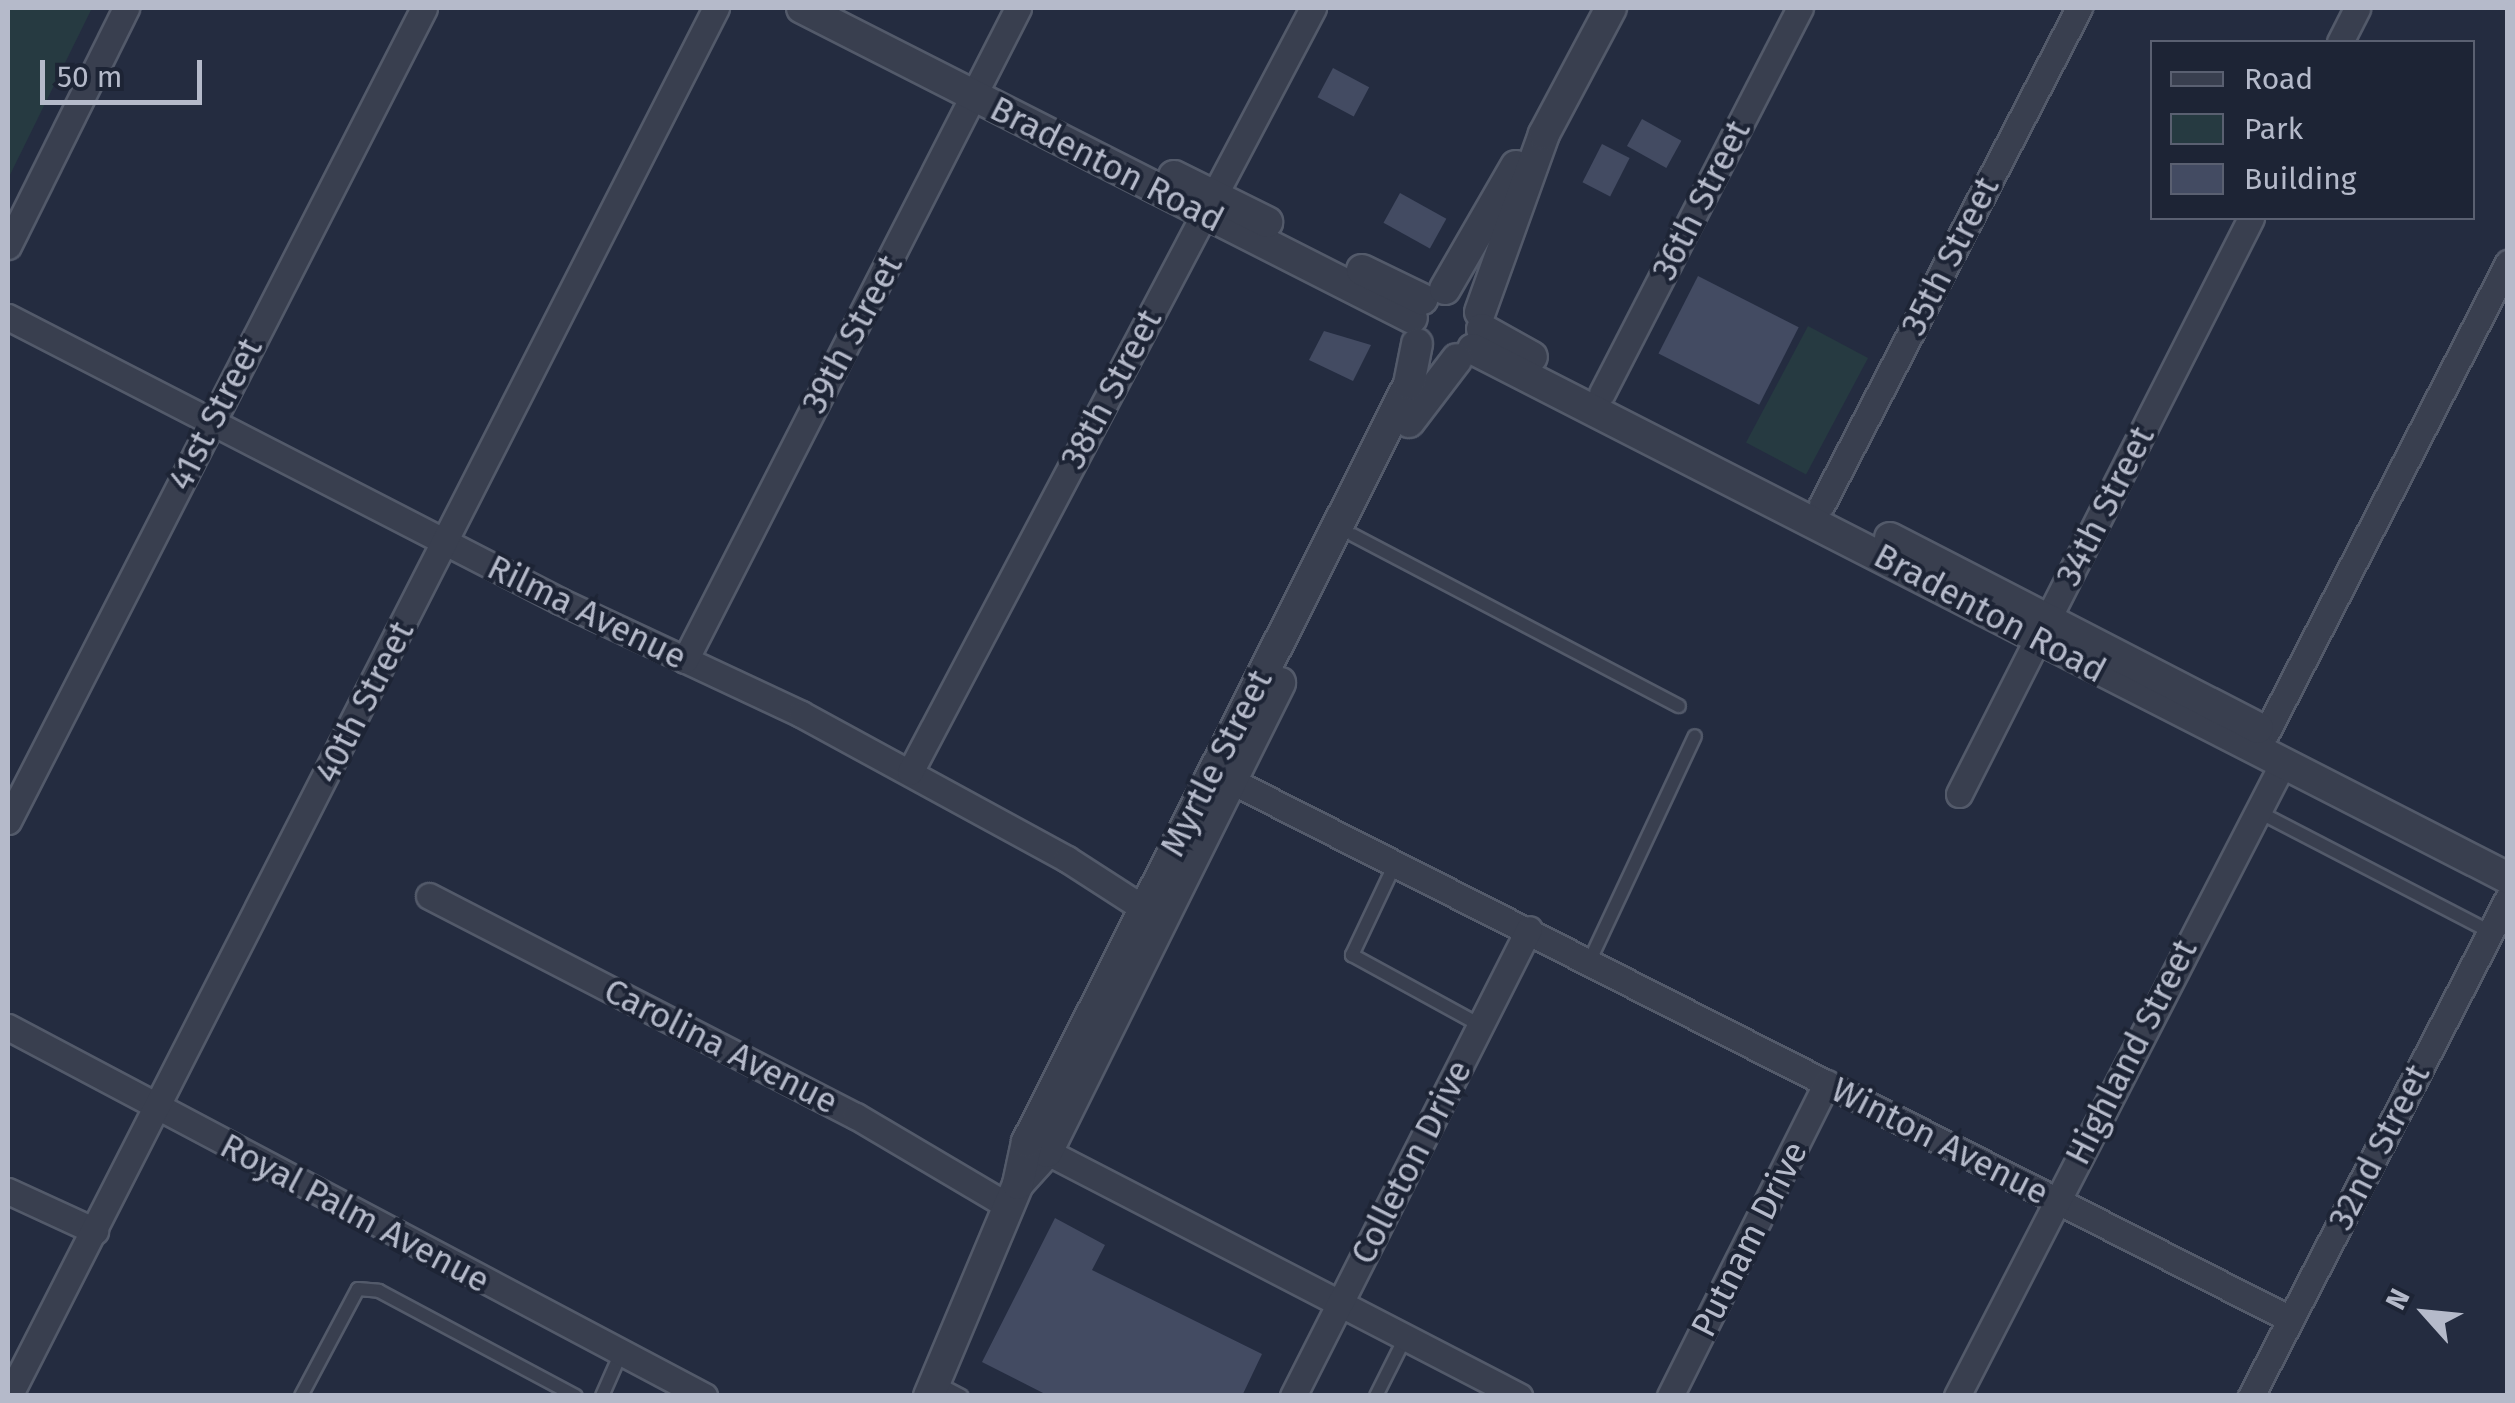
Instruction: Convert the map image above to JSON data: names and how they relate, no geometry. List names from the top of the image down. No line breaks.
{"streets":{"street":["Bradenton Road","36th Street","35th Street","39th Street","38th Street","41st Street","34th Street","Rilma Avenue","40th Street","Myrtle Street","Carolina Avenue","Highland Street","Winton Avenue","32nd Street","Colleton Drive","Royal Palm Avenue","Putnam Drive"]},"crossings":[["Bradenton Road","36th Street"],["Bradenton Road","35th Street"],["Bradenton Road","39th Street"],["Bradenton Road","38th Street"],["Bradenton Road","34th Street"],["Bradenton Road","Myrtle Street"],["Bradenton Road","Highland Street"],["39th Street","Rilma Avenue"],["38th Street","Rilma Avenue"],["41st Street","Rilma Avenue"],["Rilma Avenue","40th Street"],["Rilma Avenue","Myrtle Street"],["40th Street","Royal Palm Avenue"],["Myrtle Street","Carolina Avenue"],["Myrtle Street","Winton Avenue"],["Highland Street","Winton Avenue"],["Winton Avenue","32nd Street"],["Winton Avenue","Colleton Drive"],["Winton Avenue","Putnam Drive"]],"legend":["Road","Park","Building"],"scale_bar":"50 m","north":"top left"}
